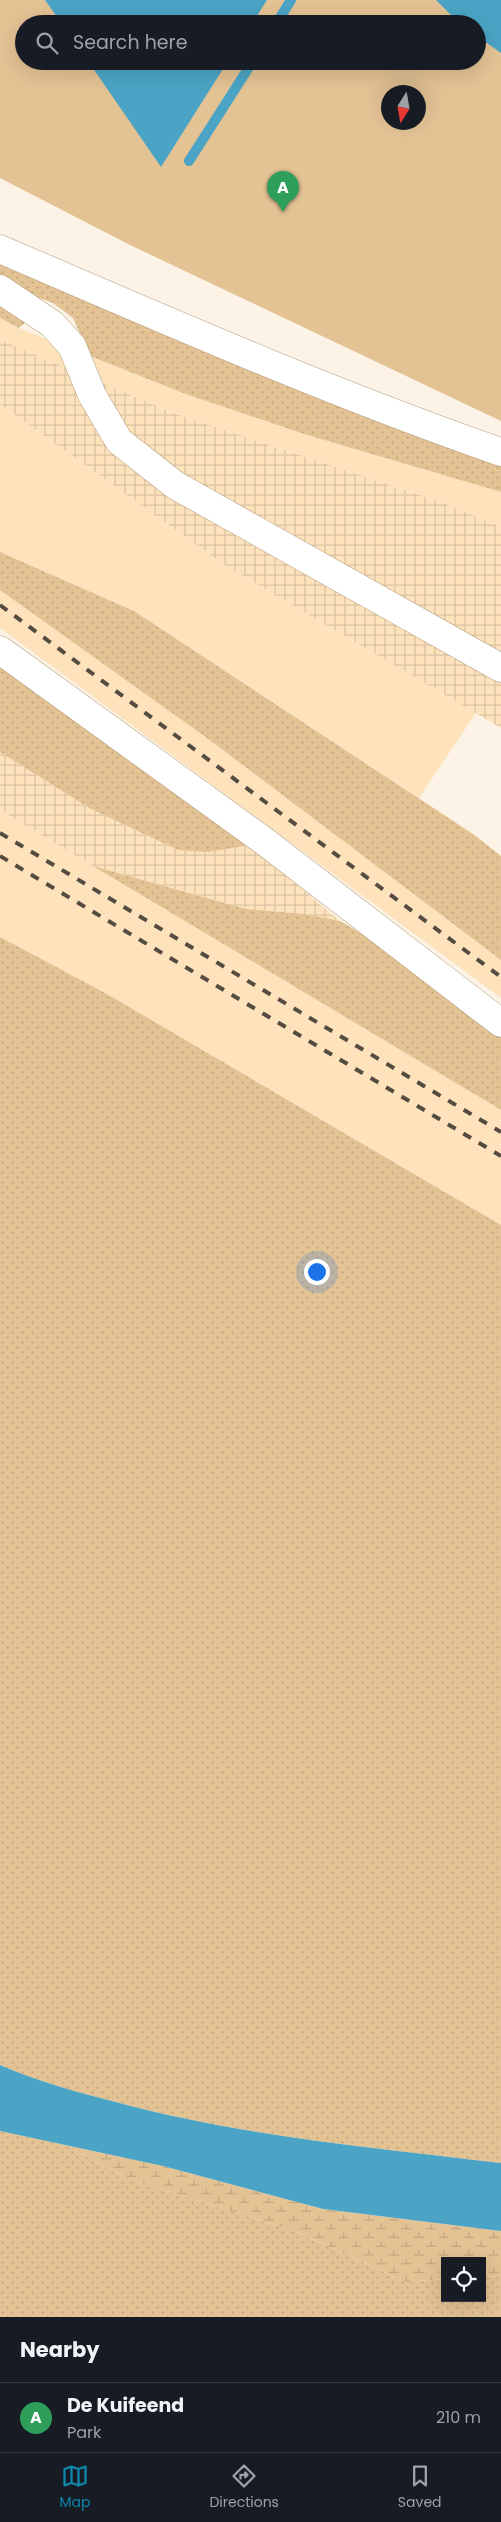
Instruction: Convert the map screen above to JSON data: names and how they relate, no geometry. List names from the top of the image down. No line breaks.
{"north":"bottom","page":{"search":"Search here","pins":"A","heading":"Nearby","list":[{"mark":"A","name":"De Kuifeend","note":"Park","value":"210 m"}],"nav":["Map","Directions","Saved"]}}
